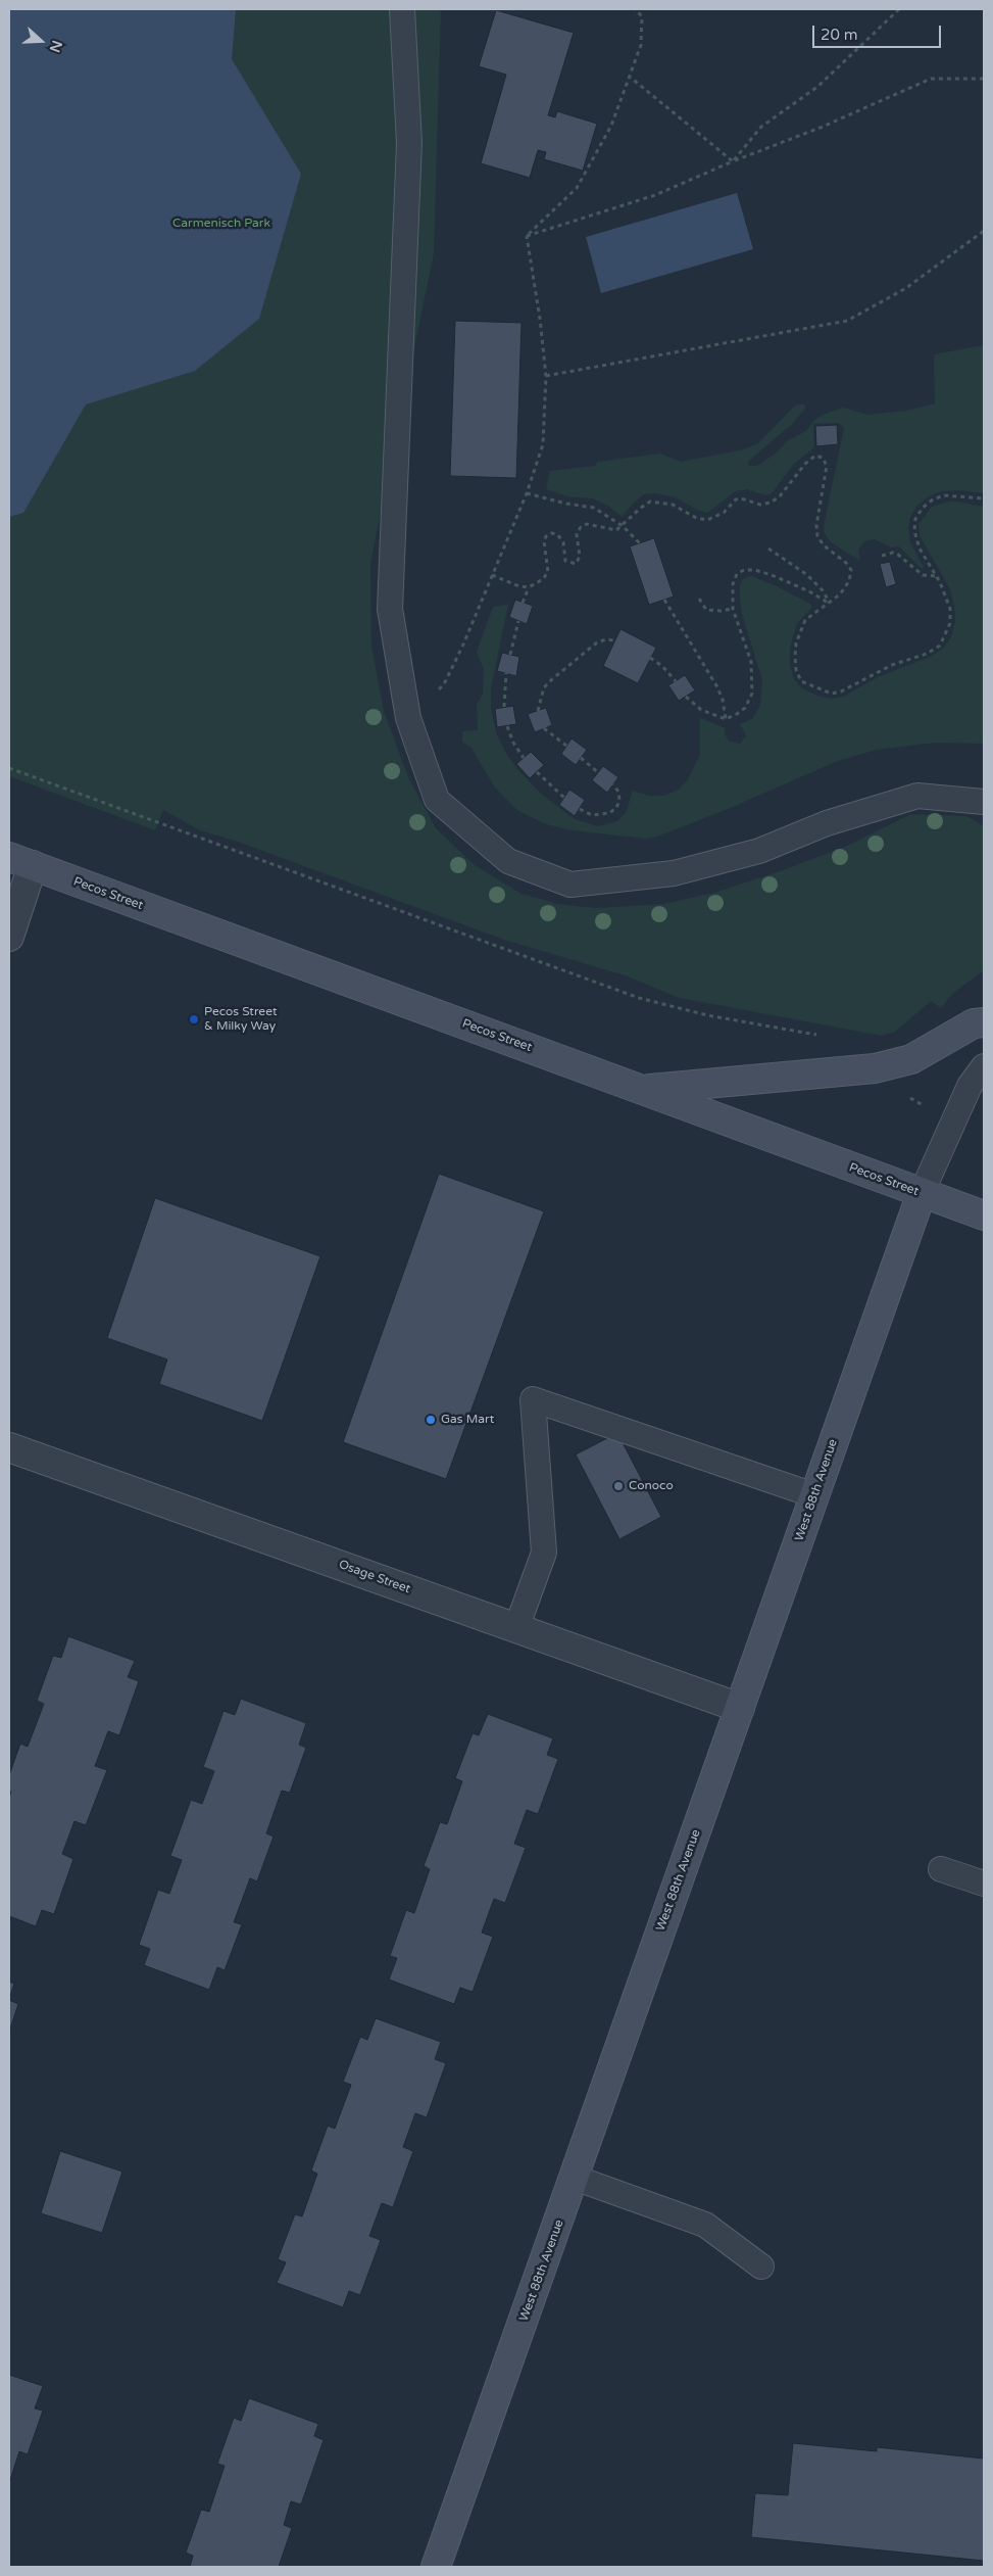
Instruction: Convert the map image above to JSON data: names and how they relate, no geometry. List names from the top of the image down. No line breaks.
{"streets":{"main road":["Pecos Street","West 88th Avenue"],"street":["Osage Street"]},"crossings":[["Pecos Street","West 88th Avenue"],["West 88th Avenue","Osage Street"]],"parks":["Carmenisch Park"],"places":["Pecos Street & Milky Way","Gas Mart","Conoco"],"scale_bar":"20 m","north":"right"}
